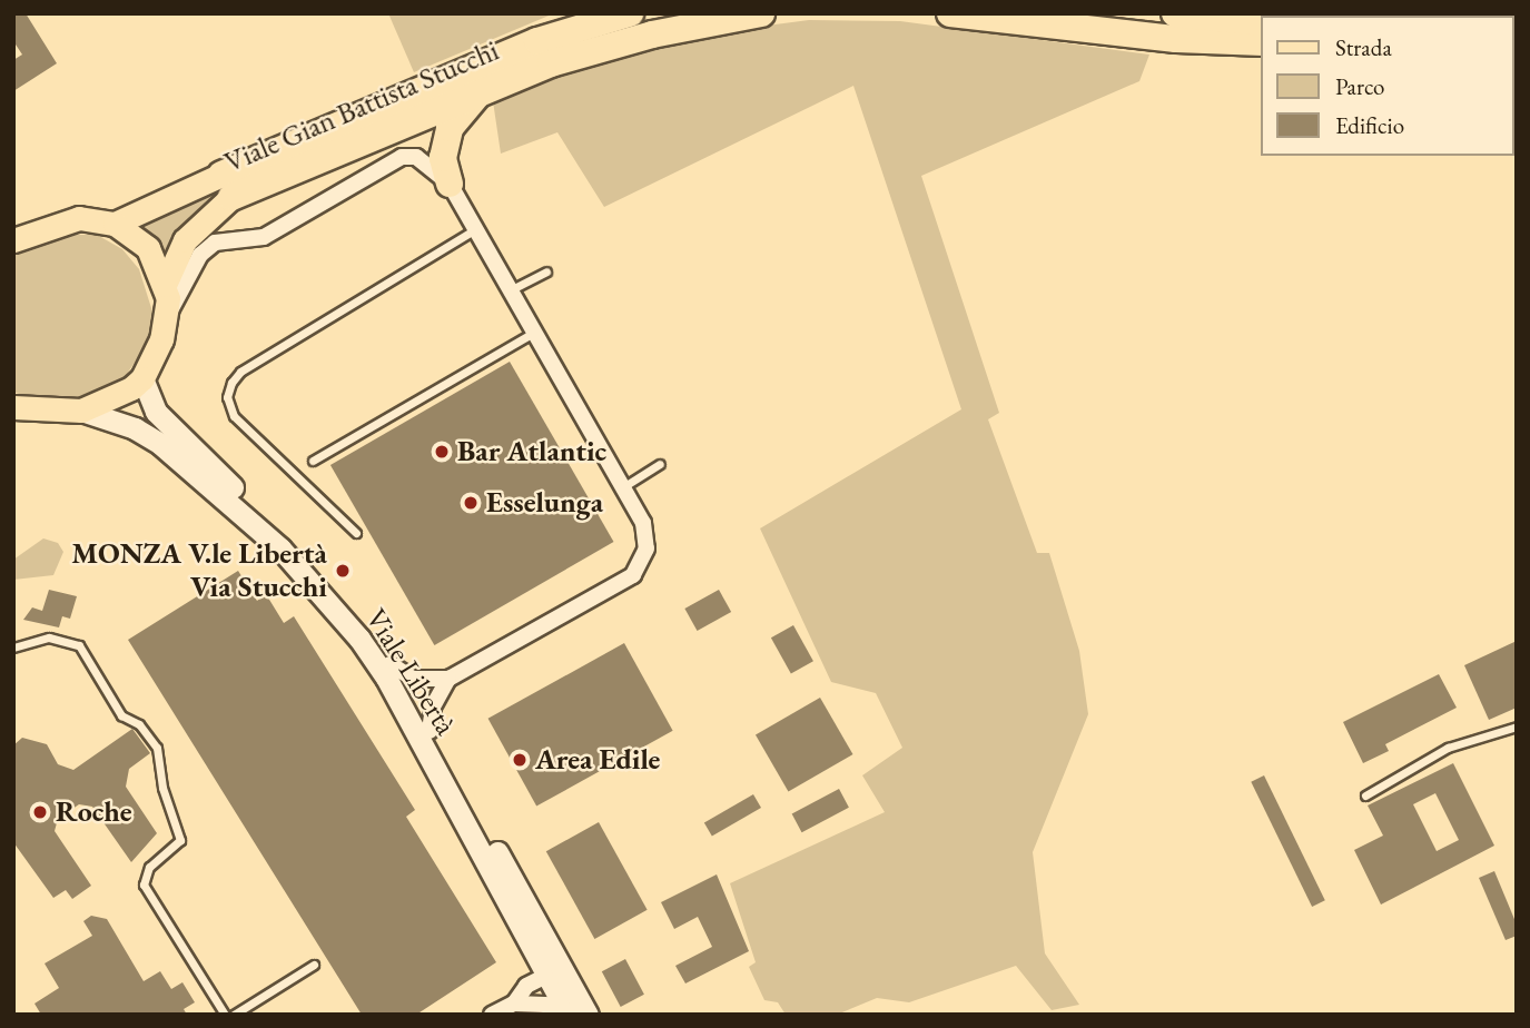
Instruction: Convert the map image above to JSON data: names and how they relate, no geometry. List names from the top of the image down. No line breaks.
{"streets":{"highway":["Viale Gian Battista Stucchi"],"main road":["Viale Libertà"]},"crossings":[["Viale Gian Battista Stucchi","Viale Libertà"]],"places":["Bar Atlantic","Esselunga","MONZA V.le Libertà Via Stucchi","Area Edile","Roche"],"legend":["Strada","Parco","Edificio"]}
